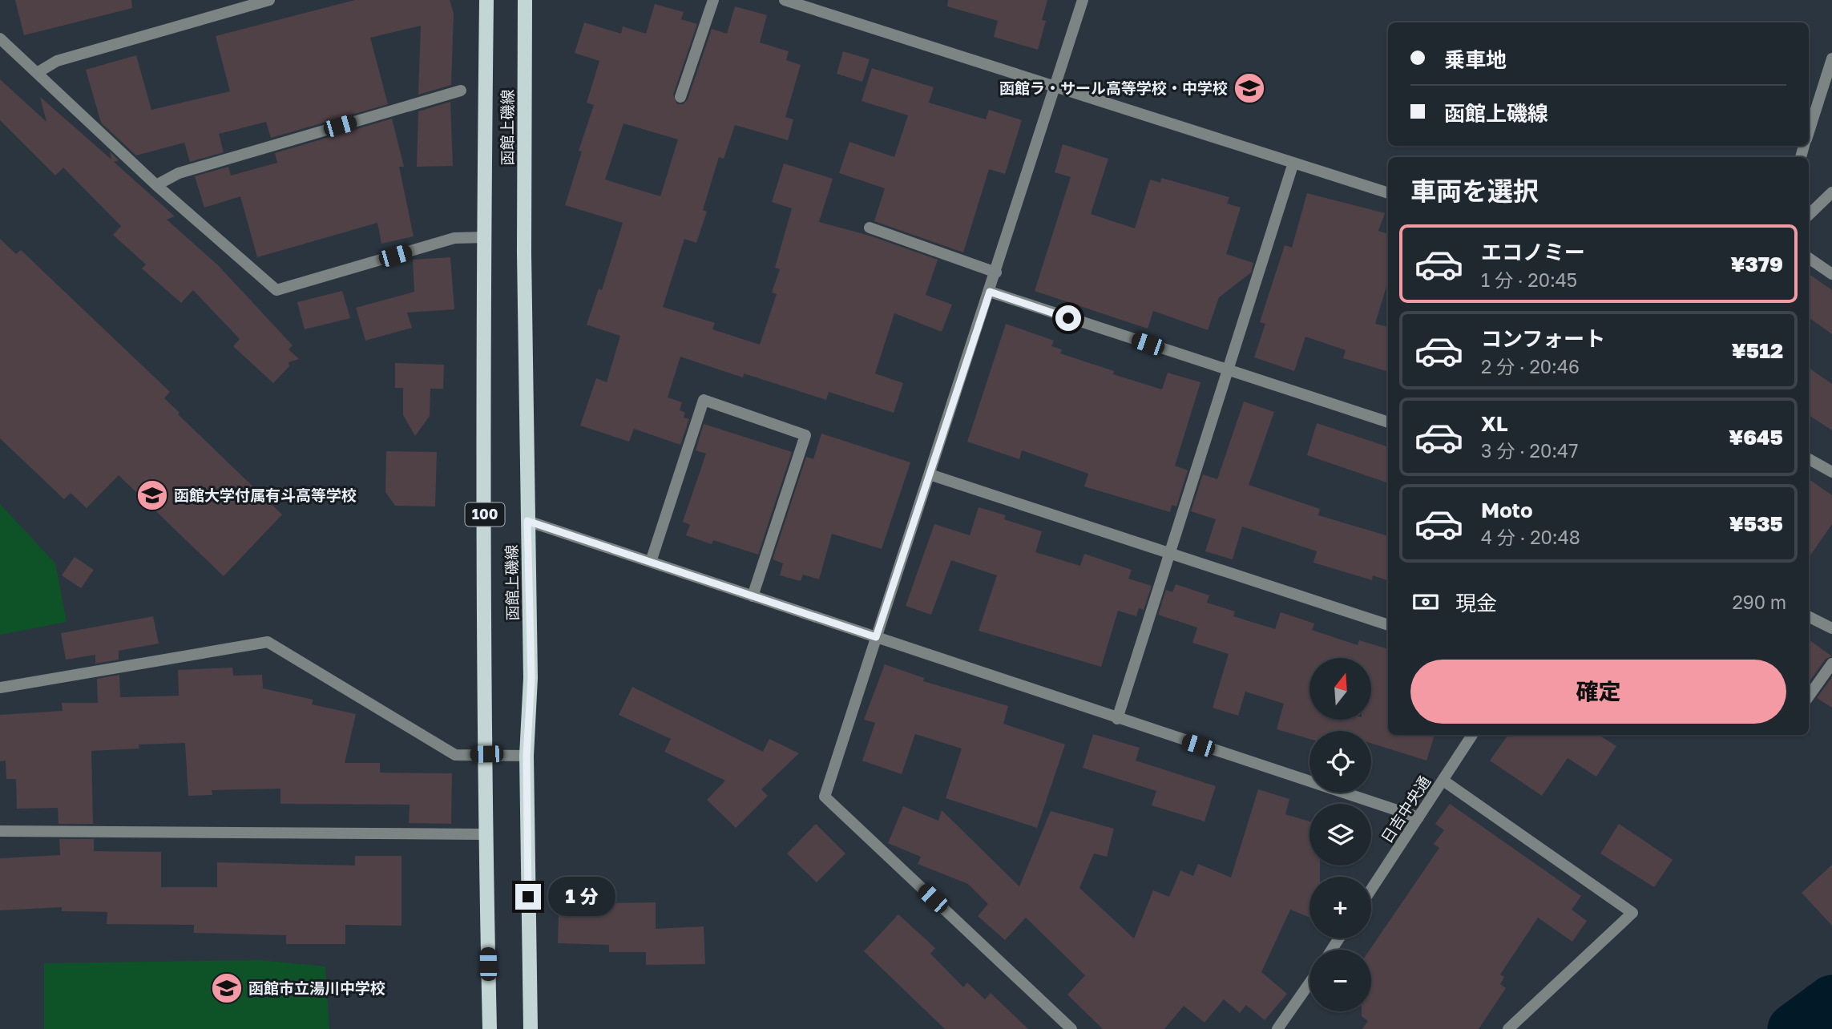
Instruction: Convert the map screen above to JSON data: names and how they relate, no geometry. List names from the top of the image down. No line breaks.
{"streets":{"main road":["函館上磯線","100"],"street":["日吉中央通"]},"places":{"school or university":["函館ラ・サール高等学校・中学校","函館大学付属有斗高等学校","函館市立湯川中学校"]},"north":"top","page":{"banner":["乗車地","函館上磯線"],"heading":"車両を選択","list":[{"name":"エコノミー","note":"1 分 · 20:45","value":"¥379"},{"name":"コンフォート","note":"2 分 · 20:46","value":"¥512"},{"name":"XL","note":"3 分 · 20:47","value":"¥645"},{"name":"Moto","note":"4 分 · 20:48","value":"¥535"}],"pay":["現金","290 m"],"buttons":"確定","map_buttons":["+","−"],"bubble":"1 分"}}
